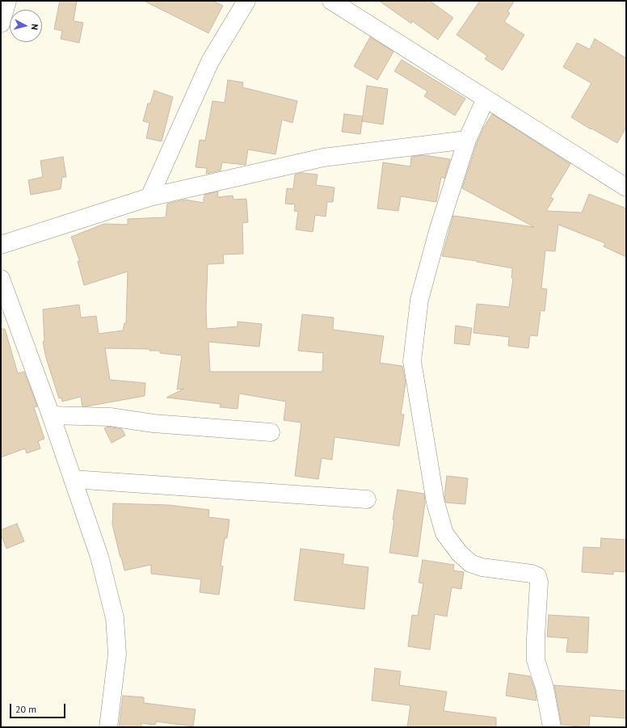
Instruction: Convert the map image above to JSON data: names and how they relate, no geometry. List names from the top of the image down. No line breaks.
{"scale_bar":"20 m","north":"right"}
